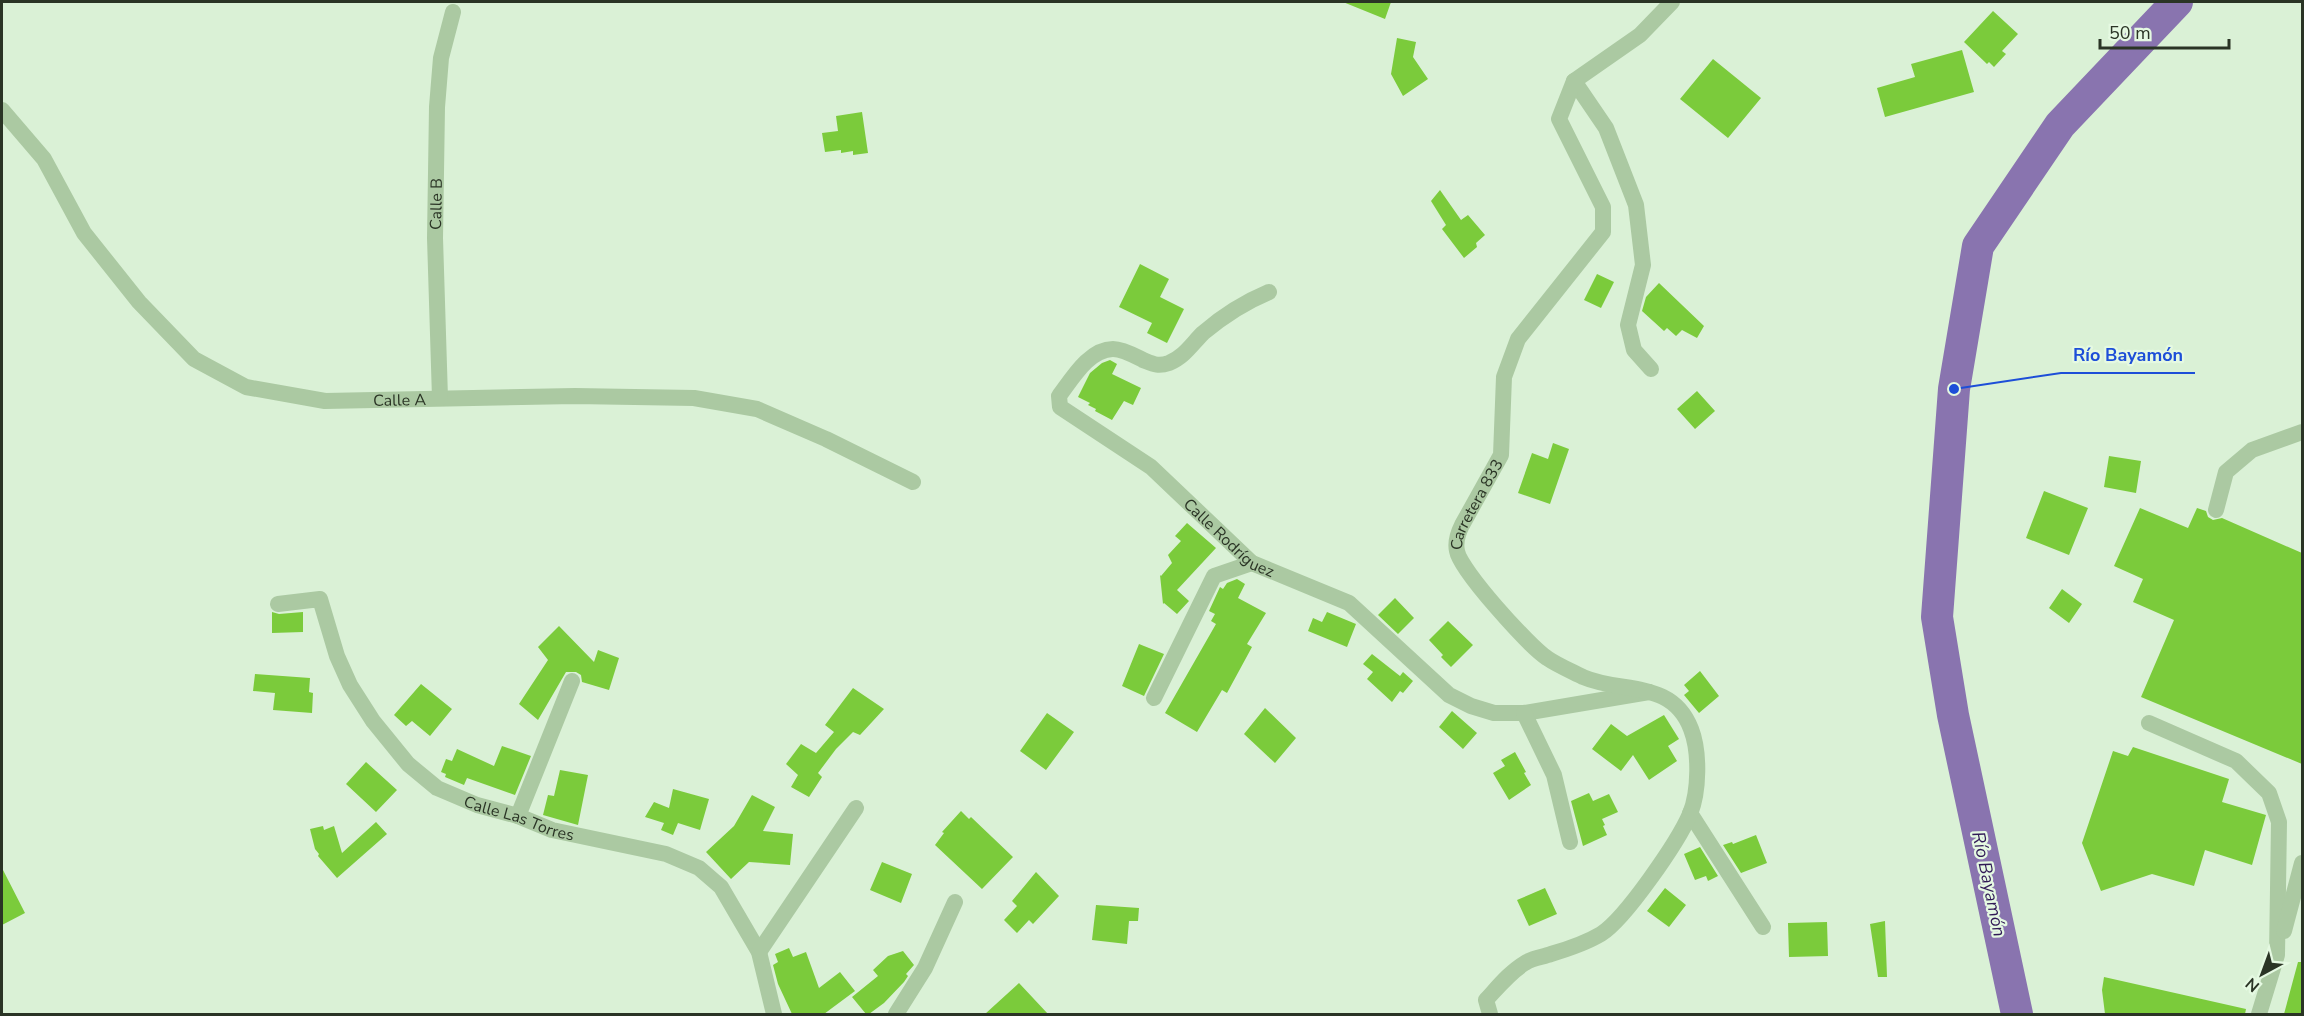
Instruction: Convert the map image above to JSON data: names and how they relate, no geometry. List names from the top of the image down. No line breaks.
{"streets":{"street":["Calle B","Calle A","Carretera 833","Calle Rodríguez","Calle Las Torres"]},"crossings":[["Calle B","Calle A"],["Carretera 833","Calle Rodríguez"]],"water":["Río Bayamón"],"places":["Río Bayamón"],"scale_bar":"50 m","north":"bottom left"}
